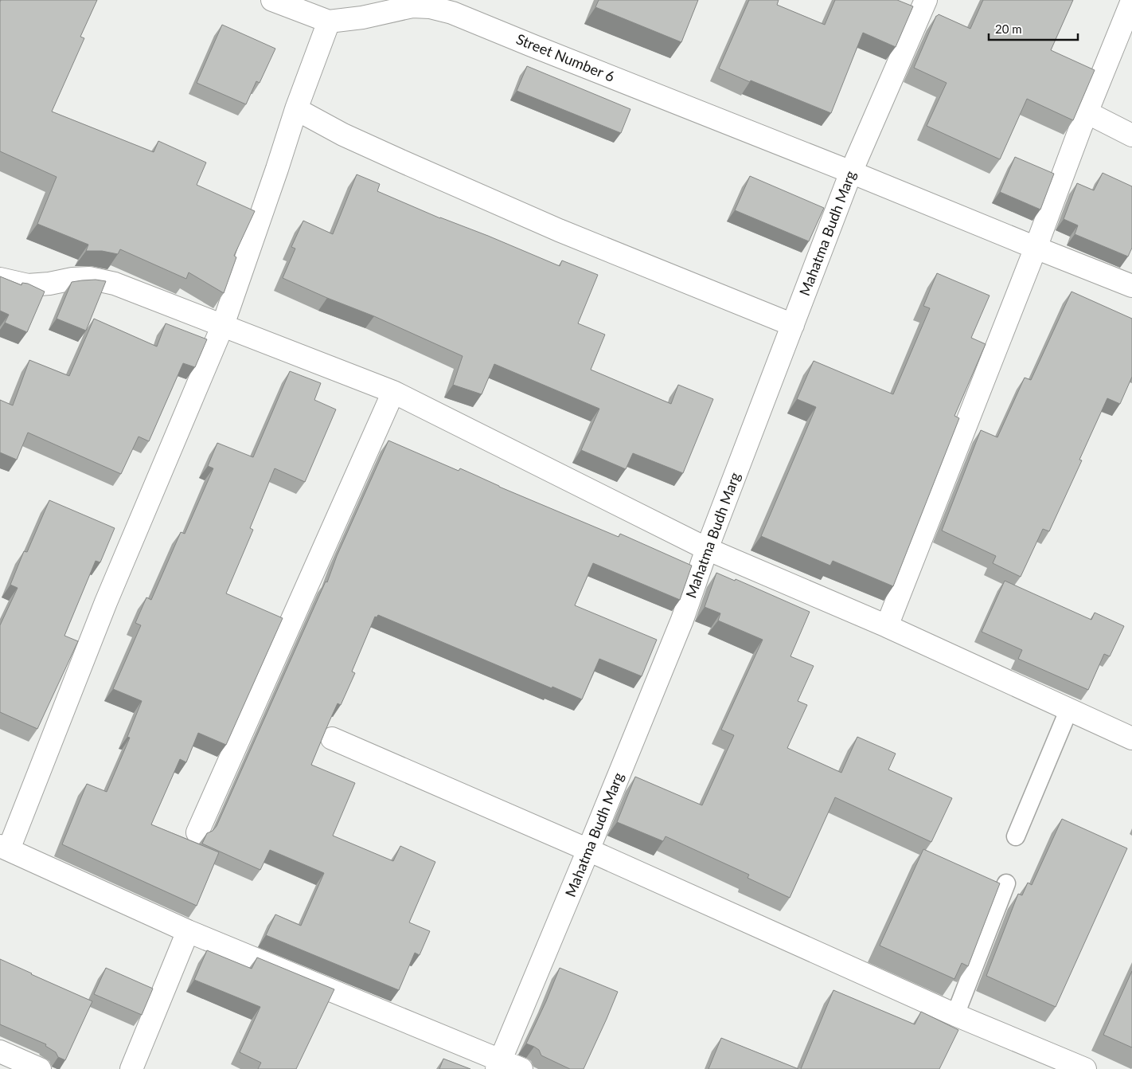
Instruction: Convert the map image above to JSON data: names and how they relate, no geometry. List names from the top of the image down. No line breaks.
{"streets":{"street":["Street Number 6","Mahatma Budh Marg"]},"crossings":[["Street Number 6","Mahatma Budh Marg"]],"scale_bar":"20 m"}
